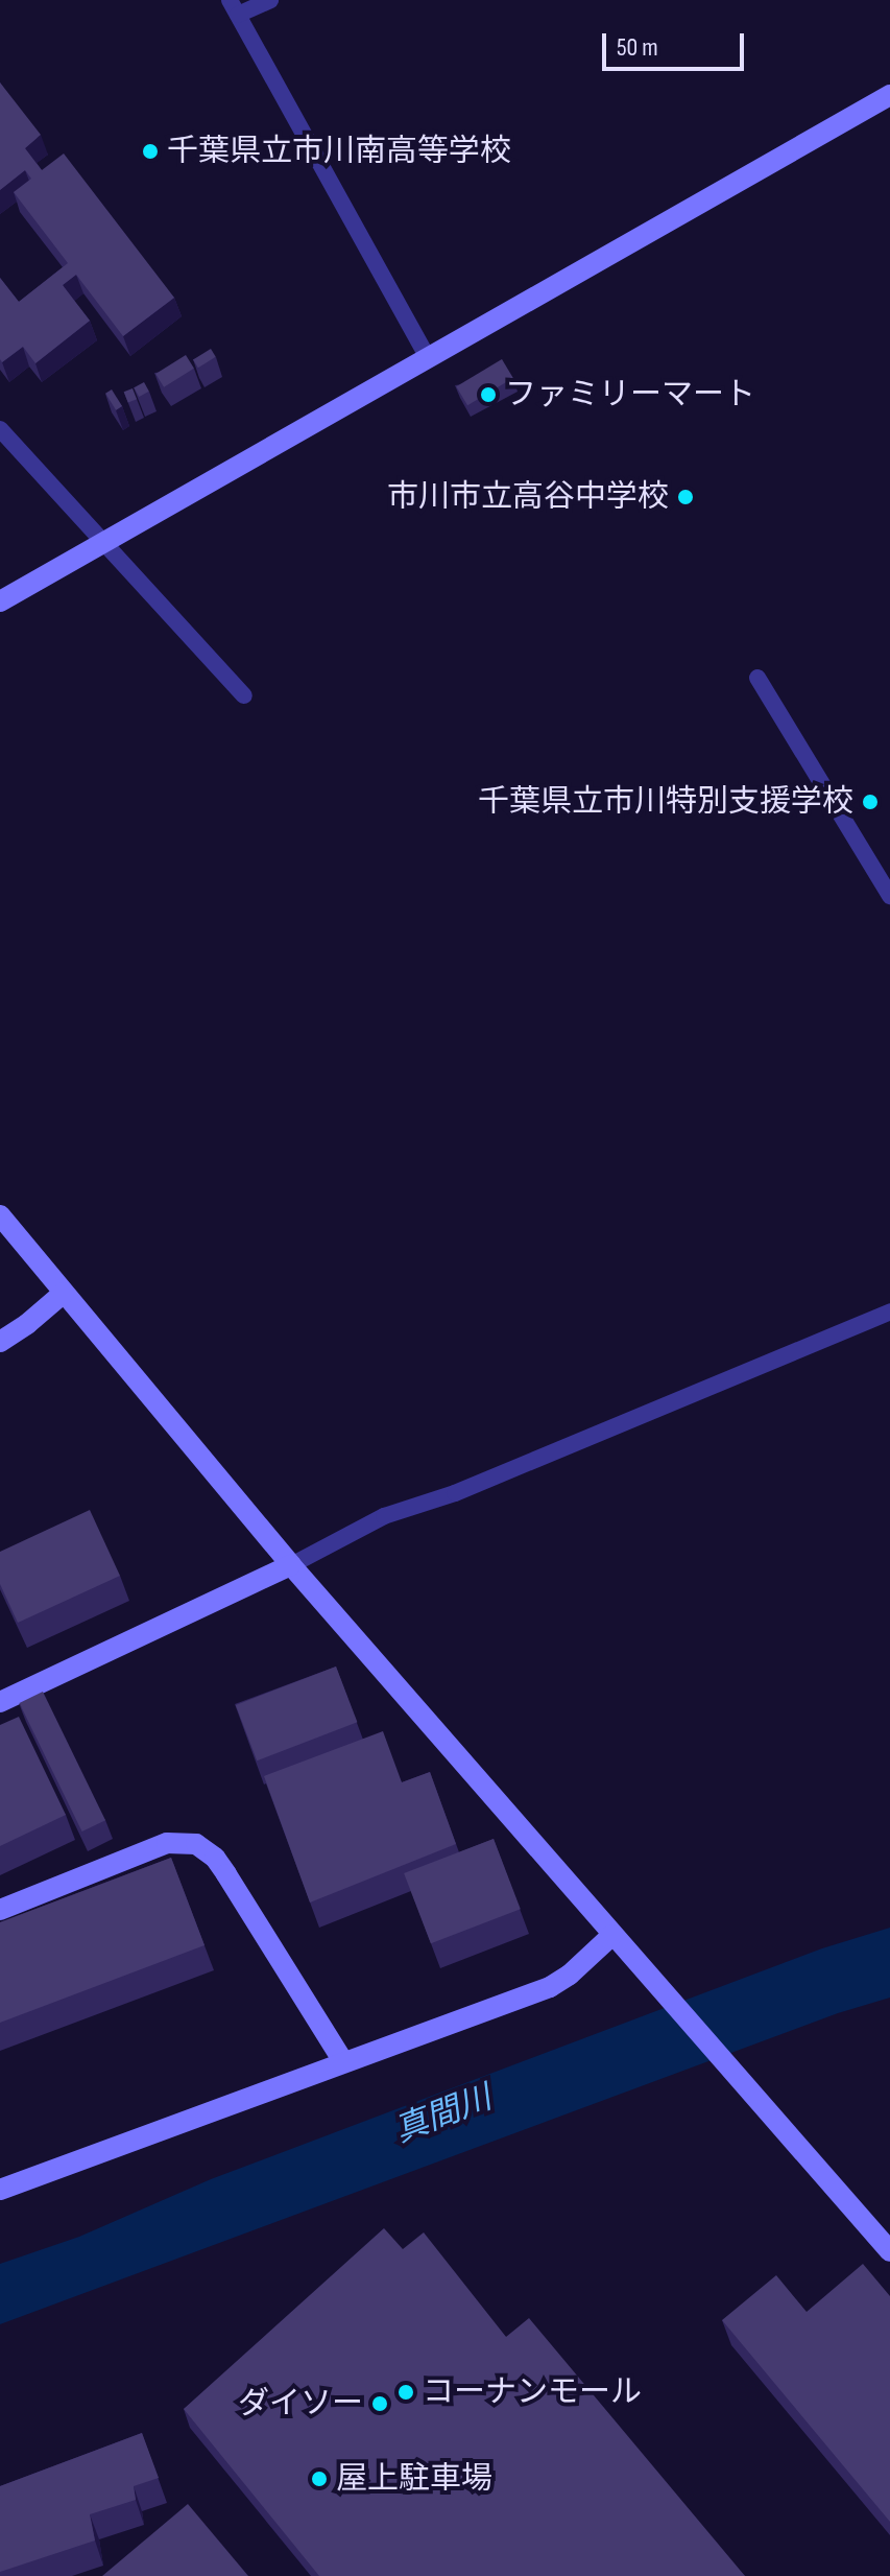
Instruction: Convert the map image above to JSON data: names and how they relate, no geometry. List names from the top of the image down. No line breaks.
{"water":["真間川"],"places":["千葉県立市川南高等学校","ファミリーマート","市川市立高谷中学校","千葉県立市川特別支援学校","コーナンモール","ダイソー","屋上駐車場"],"scale_bar":"50 m"}
